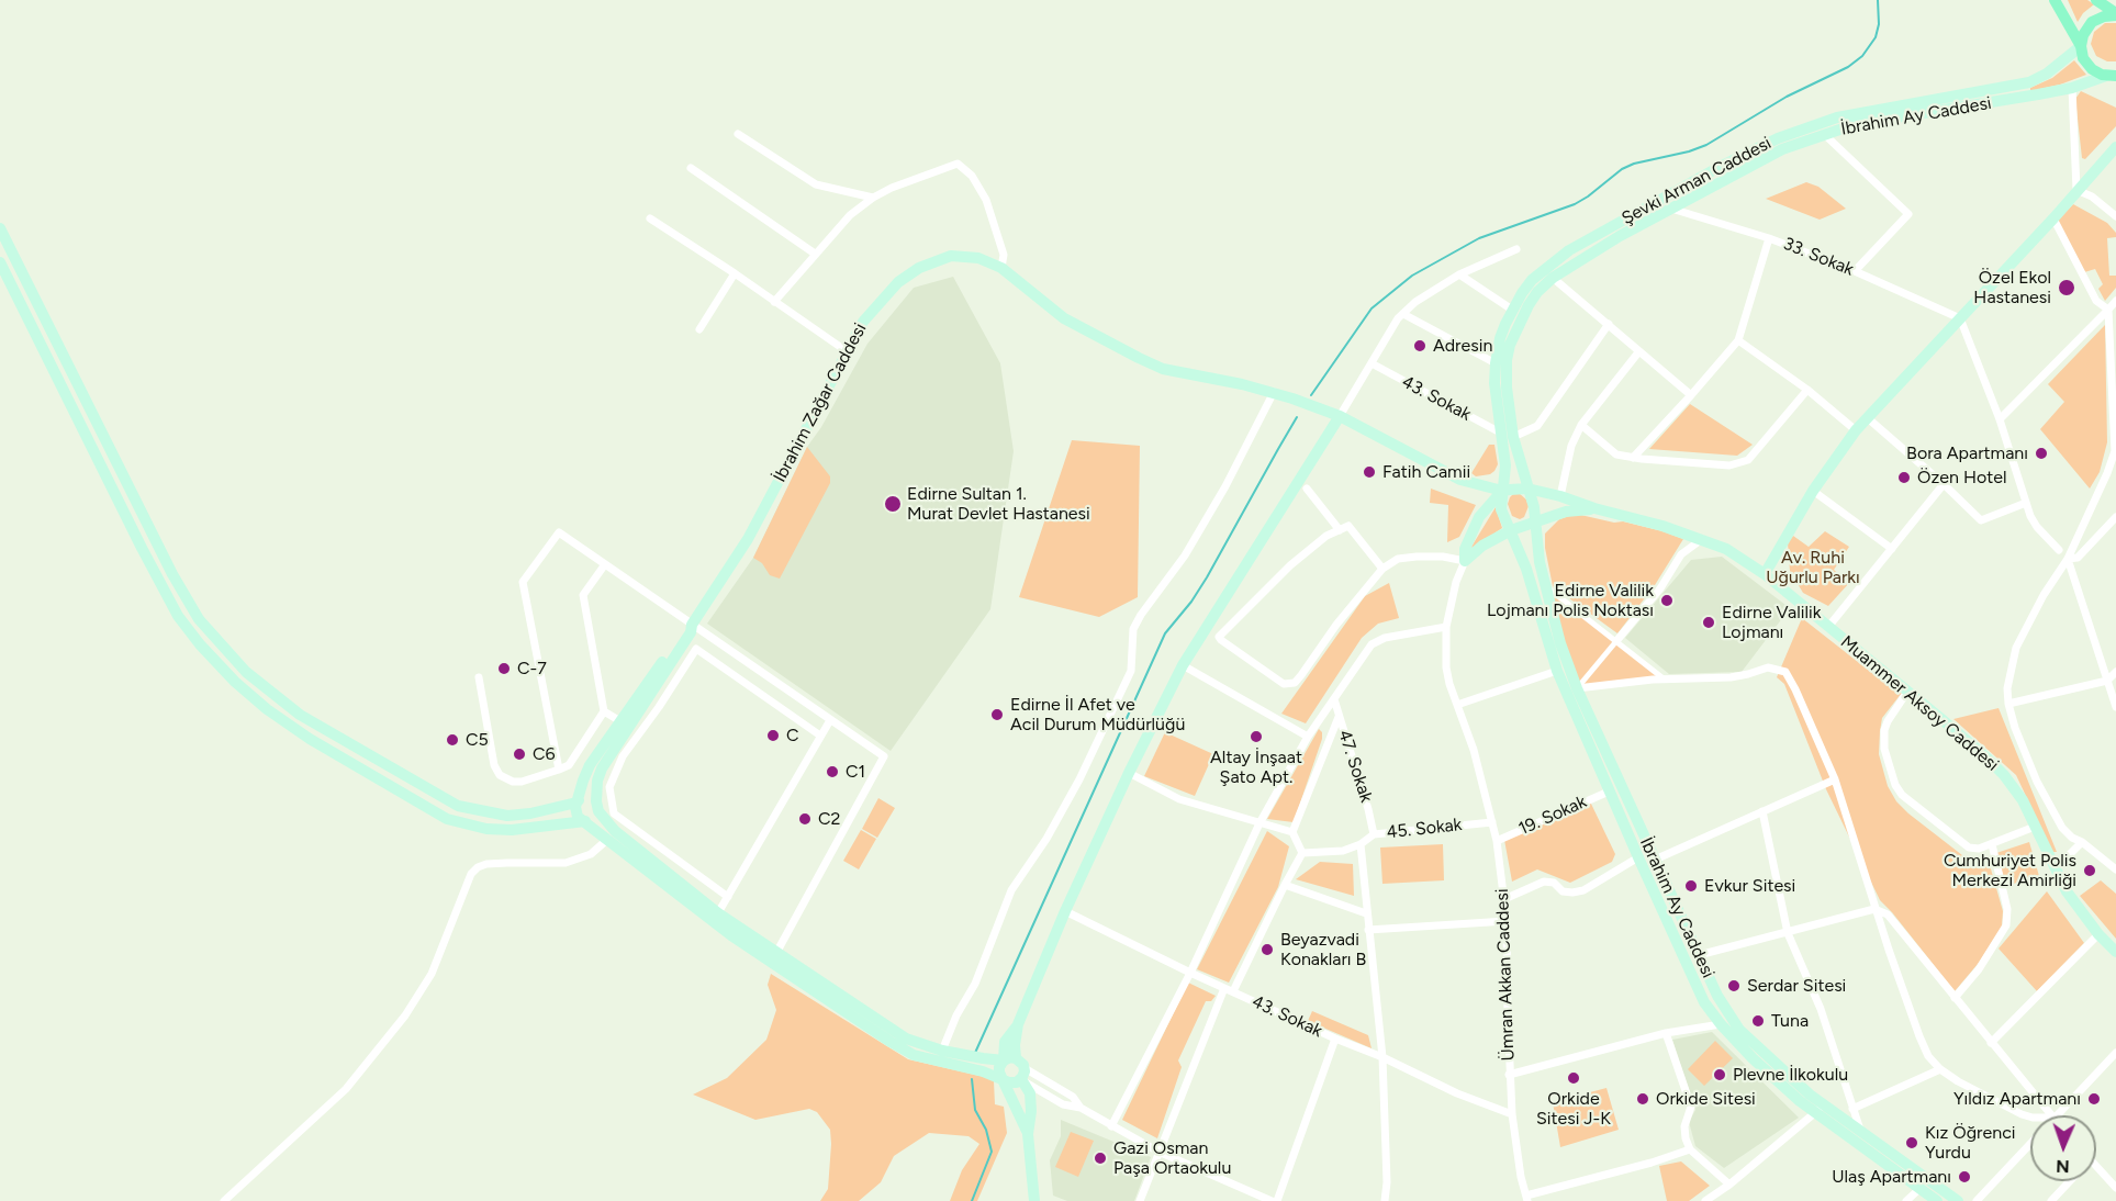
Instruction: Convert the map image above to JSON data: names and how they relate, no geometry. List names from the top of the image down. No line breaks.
{"streets":{"main road":["İbrahim Ay Caddesi","Şevki Arman Caddesi","İbrahim Zağar Caddesi","Muammer Aksoy Caddesi"],"street":["33. Sokak","43. Sokak","47. Sokak","19. Sokak","45. Sokak","Ümran Akkan Caddesi"]},"crossings":[["İbrahim Ay Caddesi","Şevki Arman Caddesi"],["İbrahim Ay Caddesi","33. Sokak"],["İbrahim Ay Caddesi","43. Sokak"],["İbrahim Ay Caddesi","İbrahim Zağar Caddesi"],["İbrahim Ay Caddesi","19. Sokak"],["Şevki Arman Caddesi","43. Sokak"],["Şevki Arman Caddesi","İbrahim Zağar Caddesi"],["43. Sokak","Ümran Akkan Caddesi"],["İbrahim Zağar Caddesi","Muammer Aksoy Caddesi"],["47. Sokak","45. Sokak"],["19. Sokak","Ümran Akkan Caddesi"],["45. Sokak","Ümran Akkan Caddesi"]],"parks":["Av. Ruhi Uğurlu Parkı"],"places":["Özel Ekol Hastanesi","Adresin","Bora Apartmanı","Fatih Camii","Özen Hotel","Edirne Sultan 1. Murat Devlet Hastanesi","Edirne Valilik Lojmanı Polis Noktası","Edirne Valilik Lojmanı","C-7","Edirne İl Afet ve Acil Durum Müdürlüğü","C","Altay İnşaat Şato Apt.","C5","C6","C1","C2","Cumhuriyet Polis Merkezi Amirliği","Evkur Sitesi","Beyazvadi Konakları B","Serdar Sitesi","Tuna","Plevne İlkokulu","Orkide Sitesi J-K","Orkide Sitesi","Yıldız Apartmanı","Kız Öğrenci Yurdu","Gazi Osman Paşa Ortaokulu","Ulaş Apartmanı"],"north":"bottom"}
